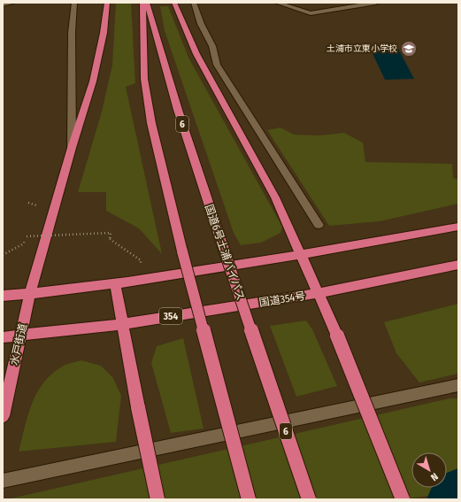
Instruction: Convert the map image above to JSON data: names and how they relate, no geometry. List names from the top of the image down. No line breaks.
{"streets":{"highway":["6","国道6号土浦バイパス","国道354号","354","水戸街道"]},"crossings":[["国道354号","水戸街道"]],"places":{"school or university":["土浦市立東小学校"]},"north":"bottom right"}
